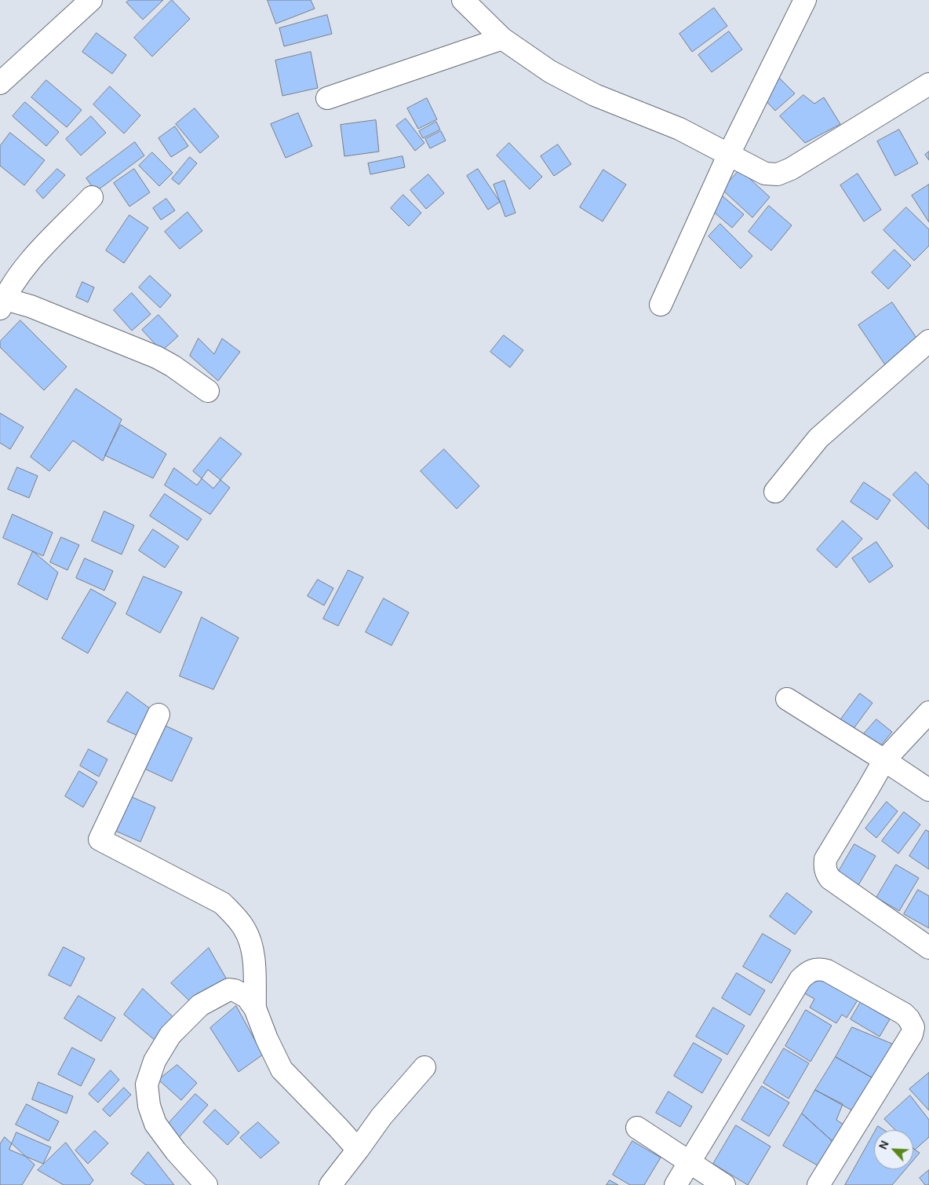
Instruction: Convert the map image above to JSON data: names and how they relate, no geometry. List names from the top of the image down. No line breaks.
{"north":"top left"}
